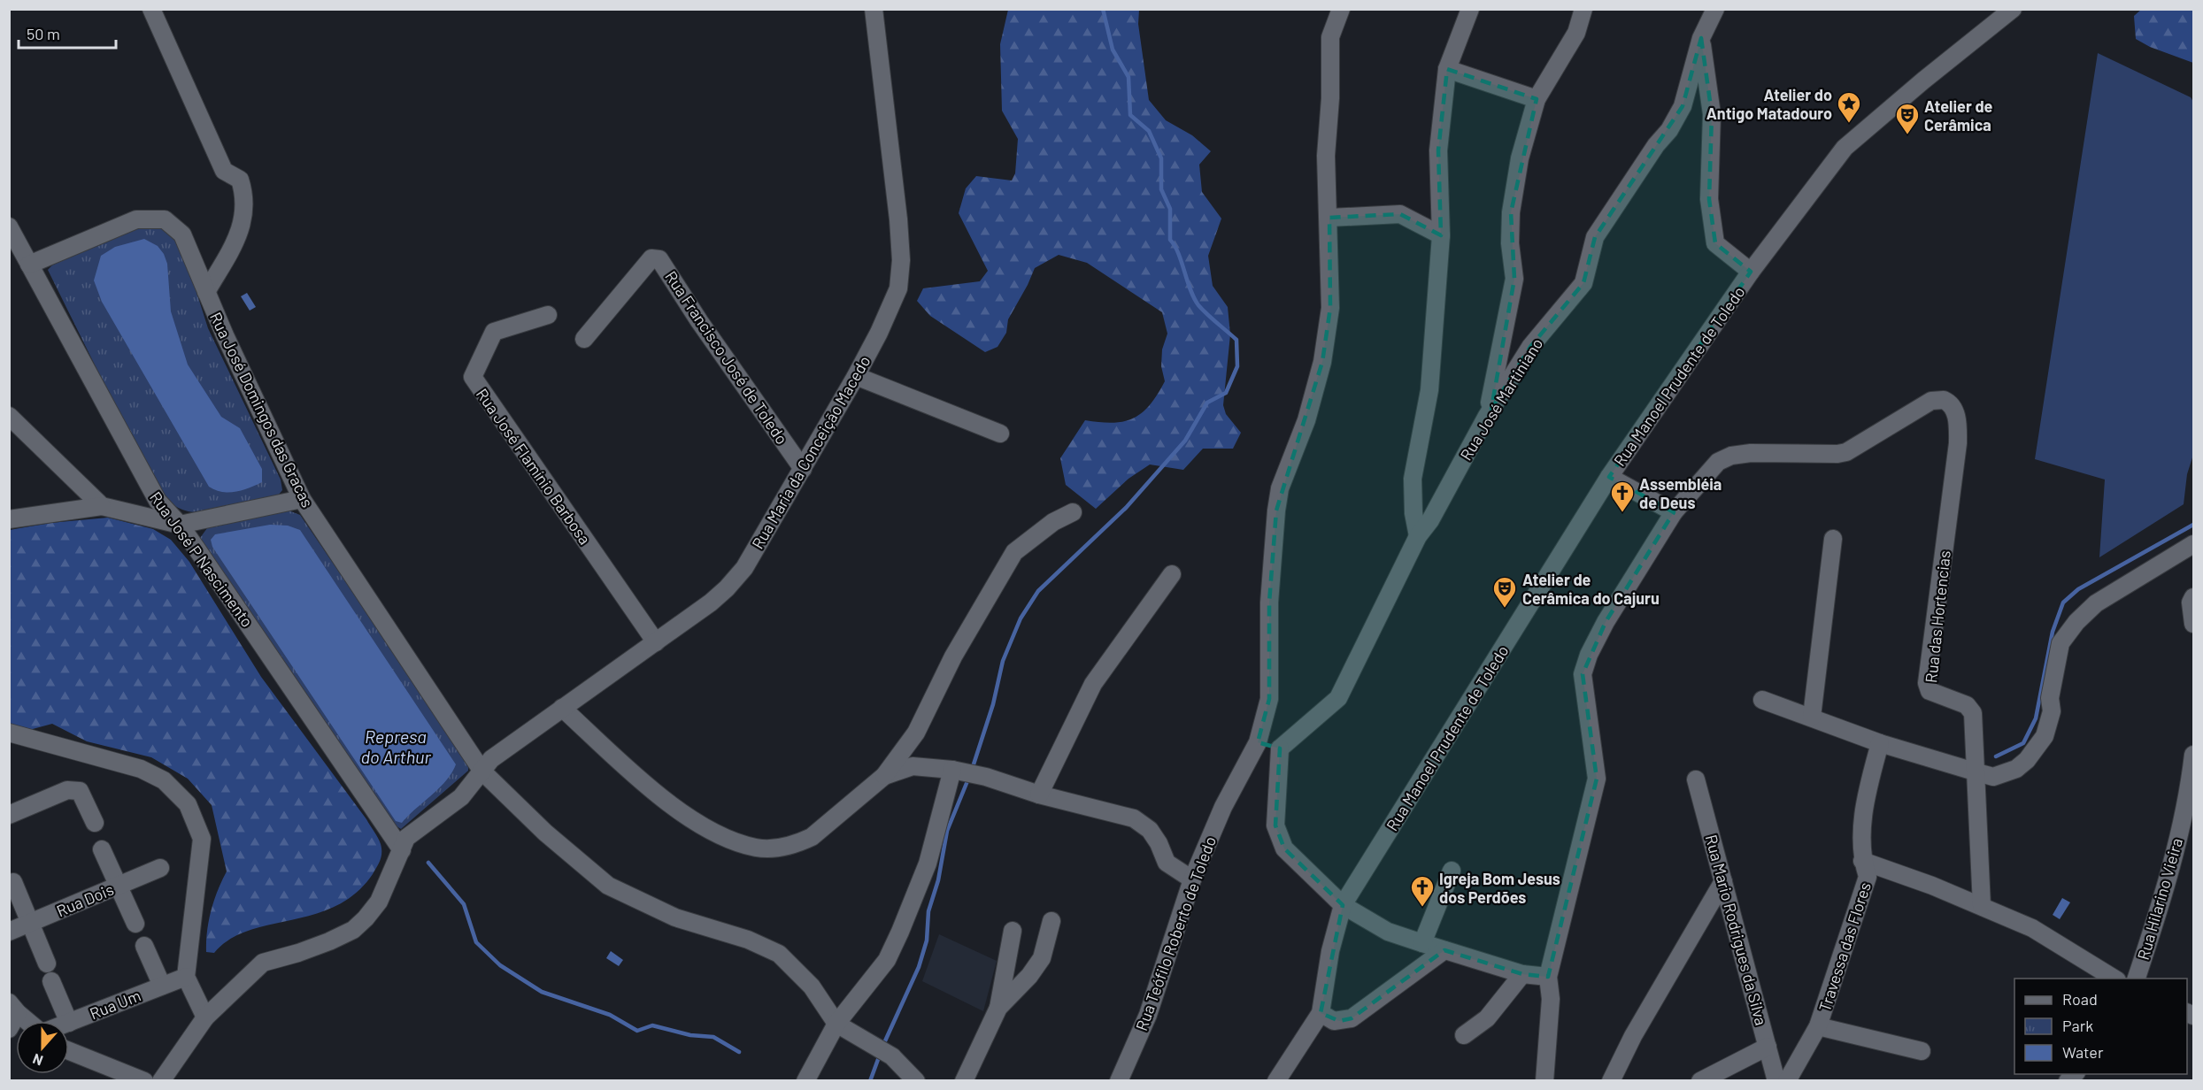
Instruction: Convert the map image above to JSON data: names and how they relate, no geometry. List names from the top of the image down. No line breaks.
{"streets":{"street":["Rua Francisco José de Toledo","Rua Manoel Prudente de Toledo","Rua José Martiniano","Rua José Domingos das Gracas","Rua Maria da Conceição Macedo","Rua José Flamínio Barbosa","Rua José P Nascimento","Rua das Hortencias","Rua Hilarino Vieira","Rua Dois","Rua Mario Rodrigues da Silva","Rua Teófilo Roberto de Toledo","Travessa das Flores","Rua Um"]},"crossings":[["Rua Francisco José de Toledo","Rua Maria da Conceição Macedo"],["Rua José Domingos das Gracas","Rua Maria da Conceição Macedo"],["Rua José Domingos das Gracas","Rua José P Nascimento"],["Rua Maria da Conceição Macedo","Rua José Flamínio Barbosa"],["Rua Maria da Conceição Macedo","Rua José P Nascimento"]],"water":["Represa do Arthur"],"places":{"place":["Atelier do Antigo Matadouro"],"theatre":["Atelier de Cerâmica","Atelier de Cerâmica do Cajuru"],"church":["Assembléia de Deus","Igreja Bom Jesus dos Perdões"]},"legend":["Road","Park","Water"],"scale_bar":"50 m","north":"bottom"}
